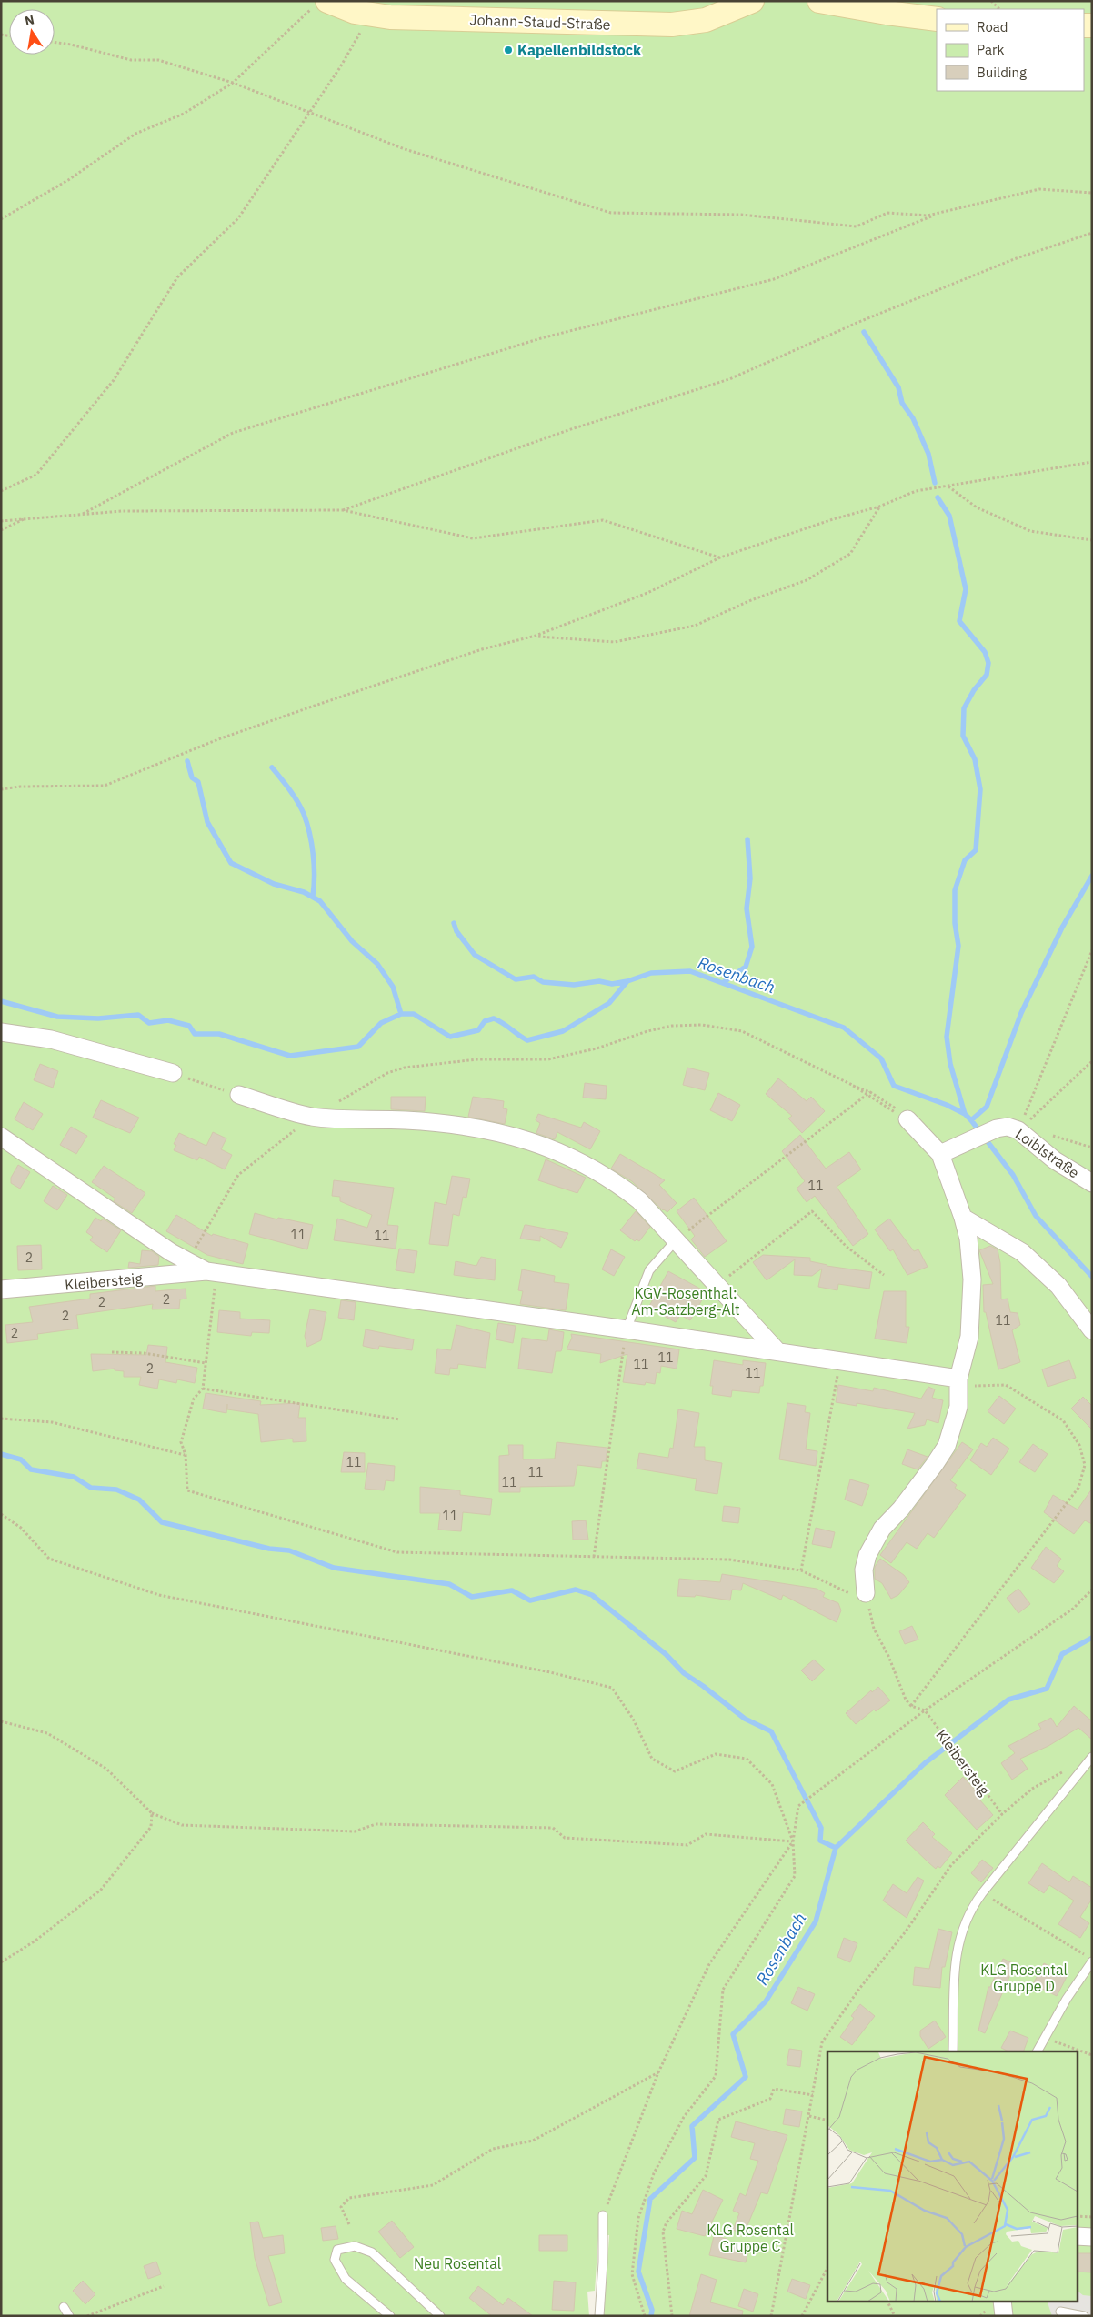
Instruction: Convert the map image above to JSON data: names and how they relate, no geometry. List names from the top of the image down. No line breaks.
{"streets":{"street":["Johann-Staud-Straße","Loiblstraße","Kleibersteig"]},"water":["Rosenbach"],"parks":["KGV-Rosenthal: Am-Satzberg-Alt","KLG Rosental Gruppe D","KLG Rosental Gruppe C","Neu Rosental"],"places":["Kapellenbildstock"],"house_numbers":["11","11","11","2","2","2","2","11","2","11","11","2","11","11","11","11","11"],"legend":["Road","Park","Building"],"north":"top"}
